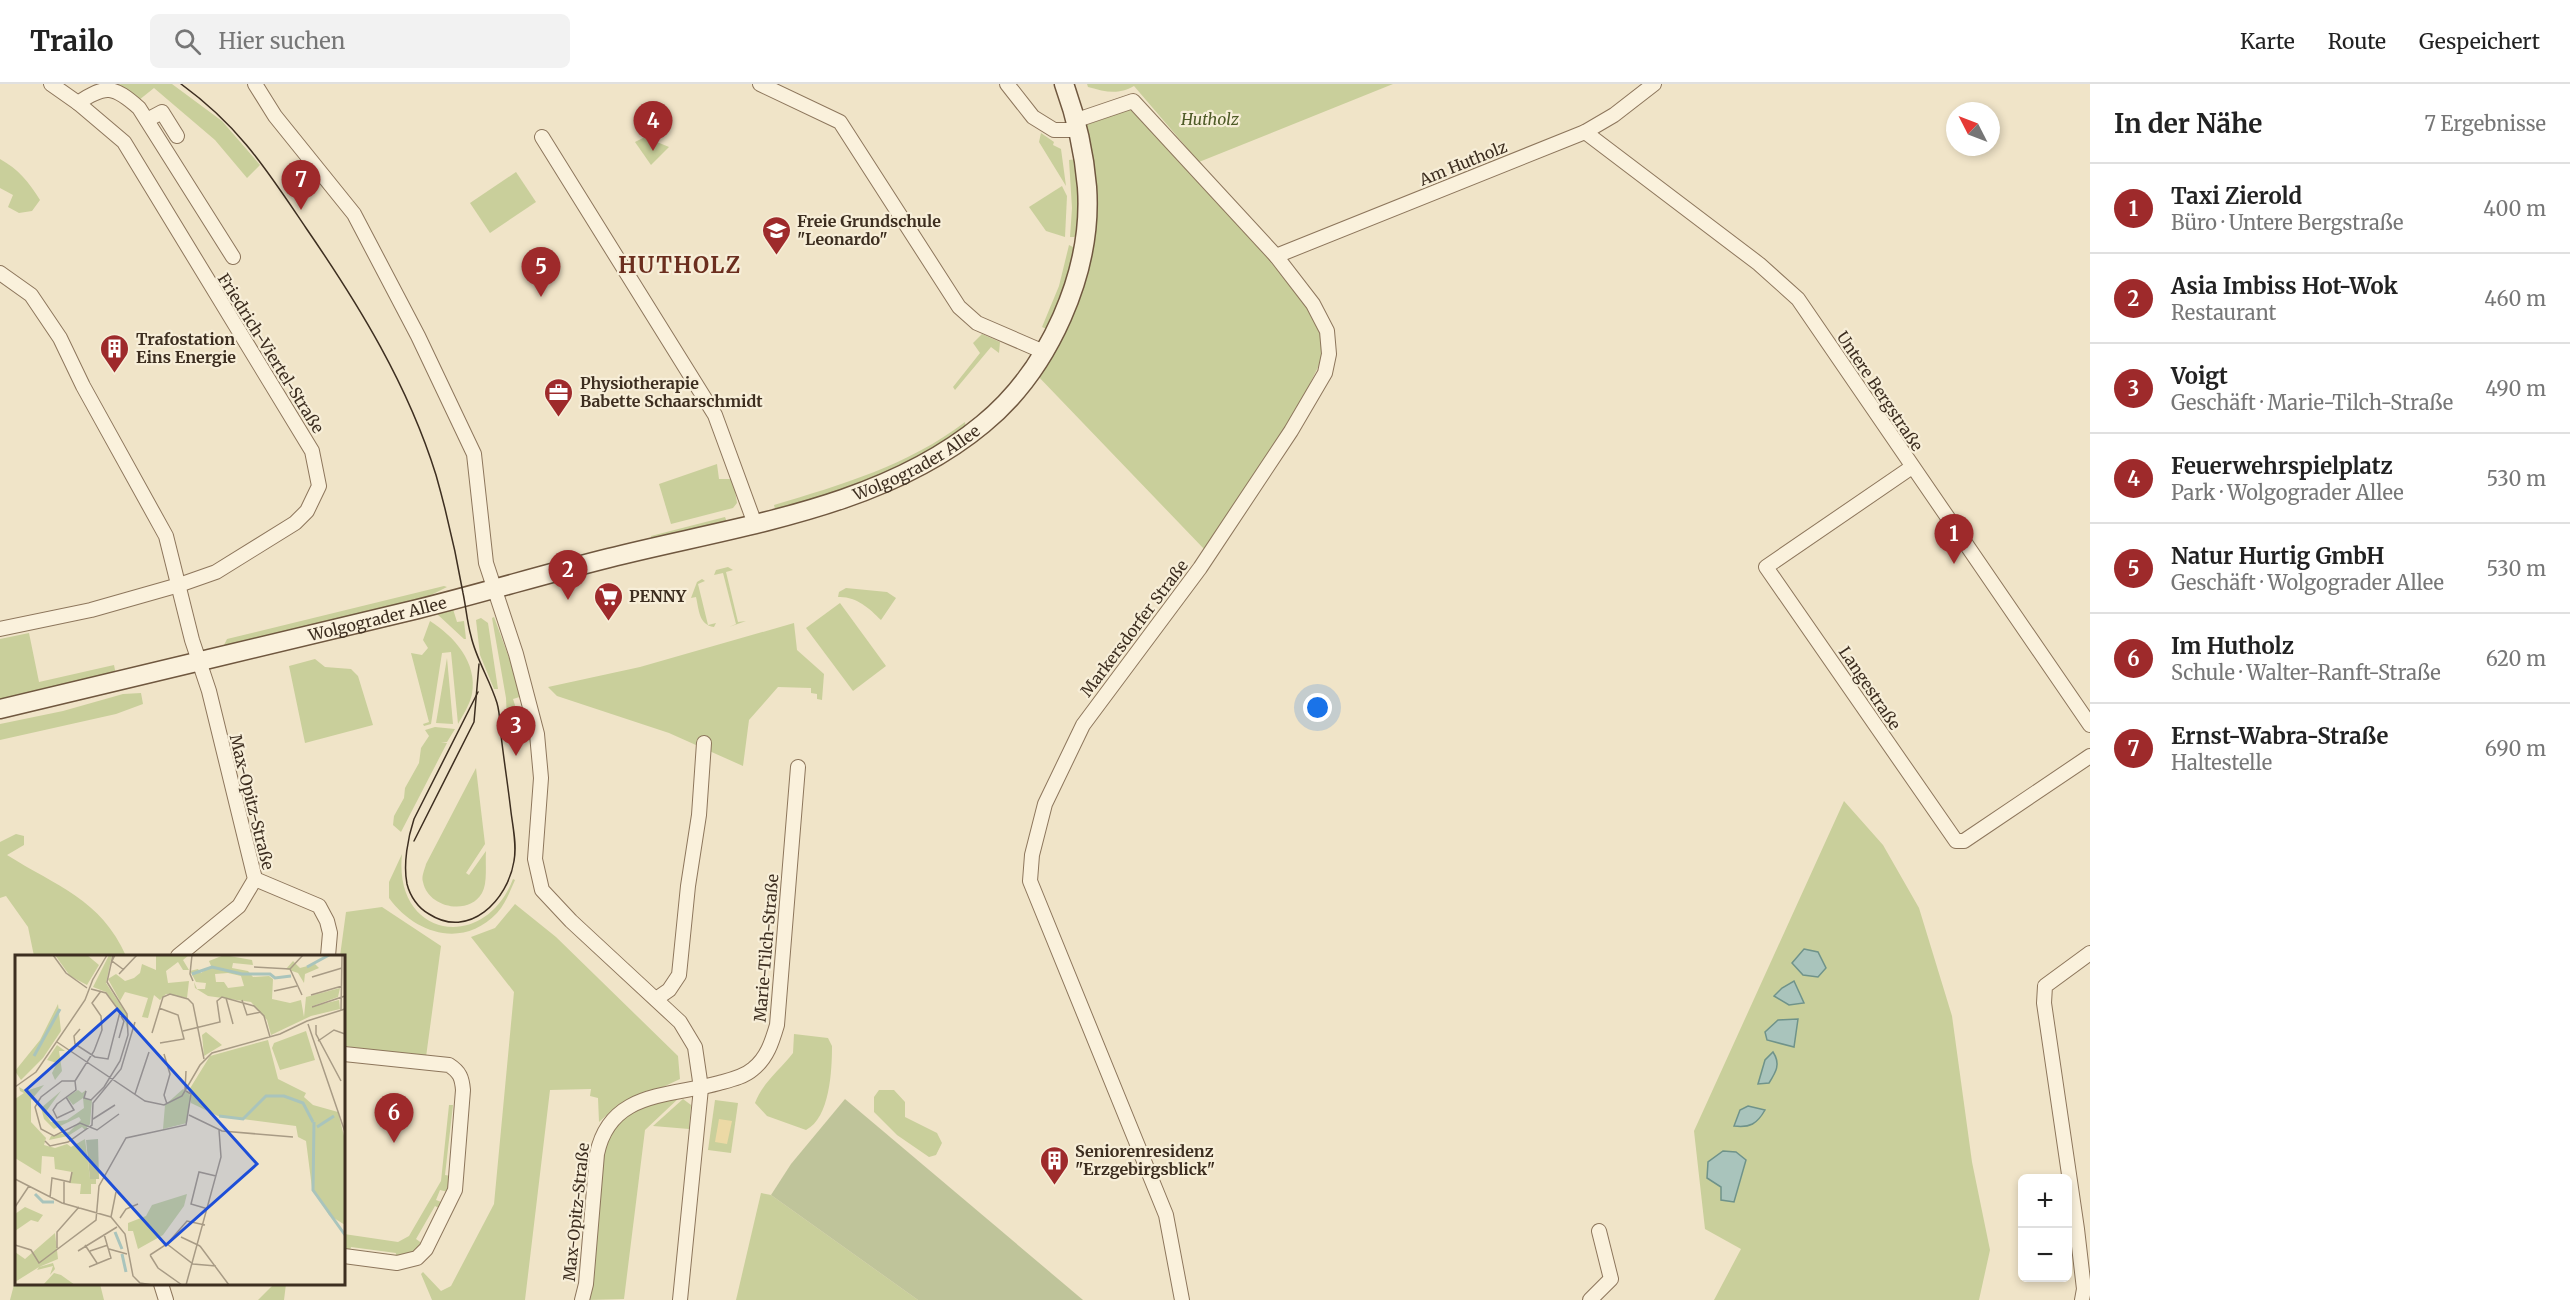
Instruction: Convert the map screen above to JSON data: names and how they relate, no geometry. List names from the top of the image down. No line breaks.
{"streets":{"main road":["Wolgograder Allee"],"street":["Am Hutholz","Friedrich-Viertel-Straße","Untere Bergstraße","Markersdorfer Straße","Langestraße","Max-Opitz-Straße","Marie-Tilch-Straße"]},"crossings":[["Am Hutholz","Untere Bergstraße"],["Am Hutholz","Markersdorfer Straße"],["Untere Bergstraße","Langestraße"],["Wolgograder Allee","Markersdorfer Straße"],["Wolgograder Allee","Max-Opitz-Straße"],["Max-Opitz-Straße","Marie-Tilch-Straße"]],"districts":["HUTHOLZ"],"parks":["Hutholz"],"places":{"school or university":["Freie Grundschule \"Leonardo\""],"building":["Trafostation Eins Energie","Seniorenresidenz \"Erzgebirgsblick\""],"office":["Physiotherapie Babette Schaarschmidt"],"supermarket":["PENNY"]},"north":"top left","page":{"header":"Trailo","search":"Hier suchen","nav":["Karte","Route","Gespeichert"],"heading":["In der Nähe","7 Ergebnisse"],"pins":["4","7","5","1","2","3","6"],"list":[{"mark":"1","name":"Taxi Zierold","note":"Büro · Untere Bergstraße","value":"400 m"},{"mark":"2","name":"Asia Imbiss Hot-Wok","note":"Restaurant","value":"460 m"},{"mark":"3","name":"Voigt","note":"Geschäft · Marie-Tilch-Straße","value":"490 m"},{"mark":"4","name":"Feuerwehrspielplatz","note":"Park · Wolgograder Allee","value":"530 m"},{"mark":"5","name":"Natur Hurtig GmbH","note":"Geschäft · Wolgograder Allee","value":"530 m"},{"mark":"6","name":"Im Hutholz","note":"Schule · Walter-Ranft-Straße","value":"620 m"},{"mark":"7","name":"Ernst-Wabra-Straße","note":"Haltestelle","value":"690 m"}],"map_buttons":["+","−"]}}
